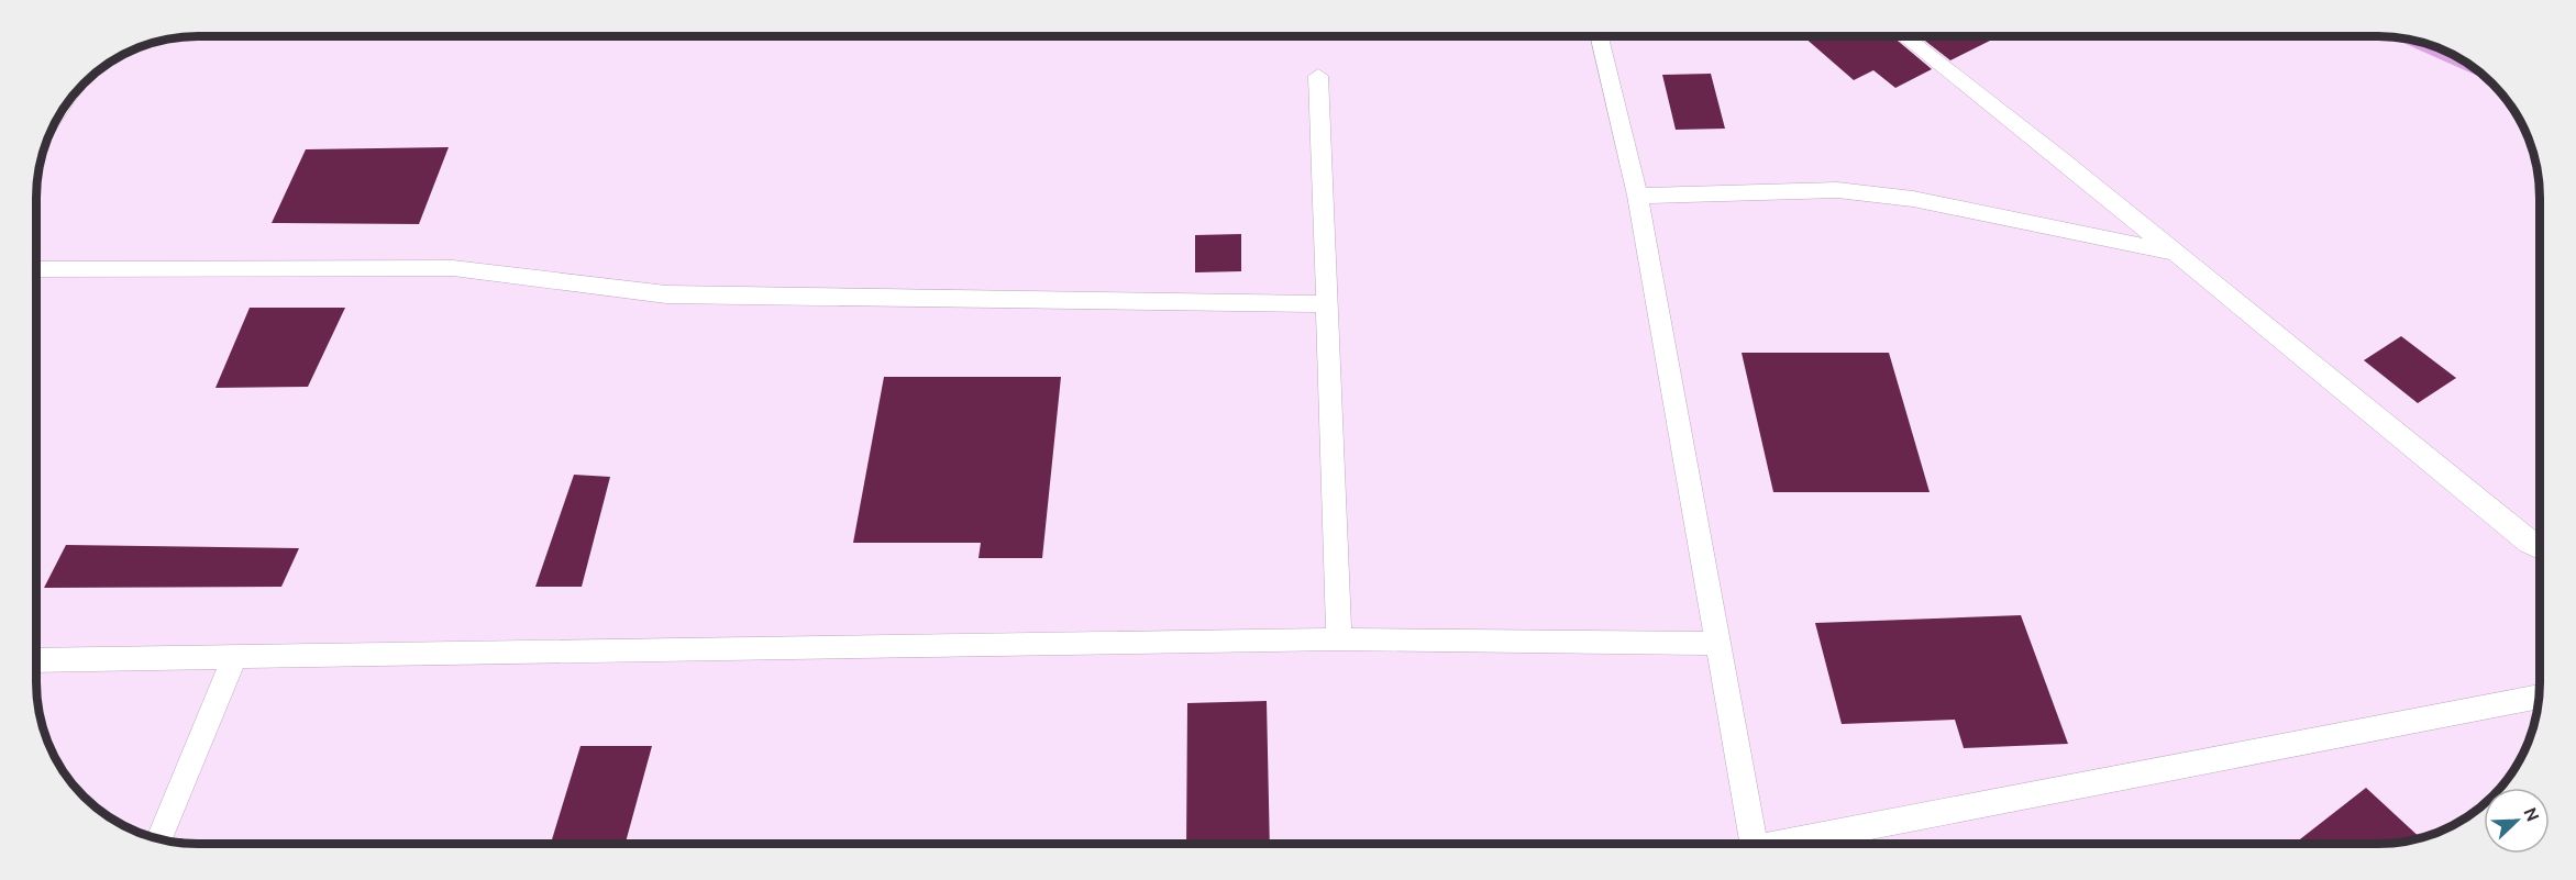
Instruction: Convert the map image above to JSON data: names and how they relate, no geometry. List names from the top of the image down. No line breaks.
{"north":"top right"}
